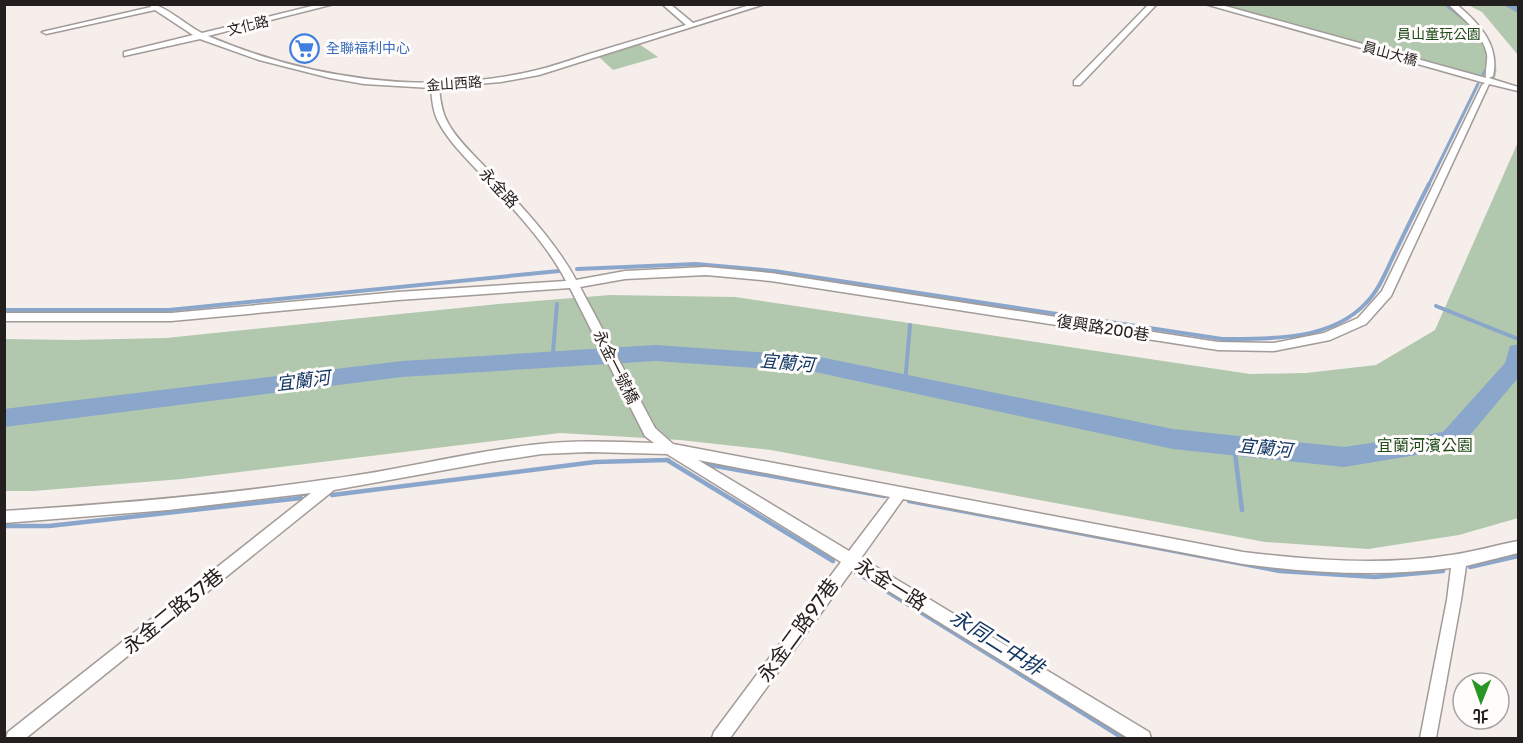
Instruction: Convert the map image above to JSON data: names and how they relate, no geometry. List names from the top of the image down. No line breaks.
{"streets":{"street":["文化路","員山大橋","金山西路","永金路","復興路200巷","永金一號橋","永金一路","永金二路37巷","永金二路97巷"]},"crossings":[["文化路","金山西路"],["金山西路","永金路"],["永金路","復興路200巷"],["永金路","永金一號橋"],["永金一號橋","永金一路"],["永金一路","永金二路97巷"]],"water":["宜蘭河","永同二中排"],"parks":["員山童玩公園","宜蘭河濱公園"],"places":{"supermarket":["全聯福利中心"]},"north":"bottom"}
